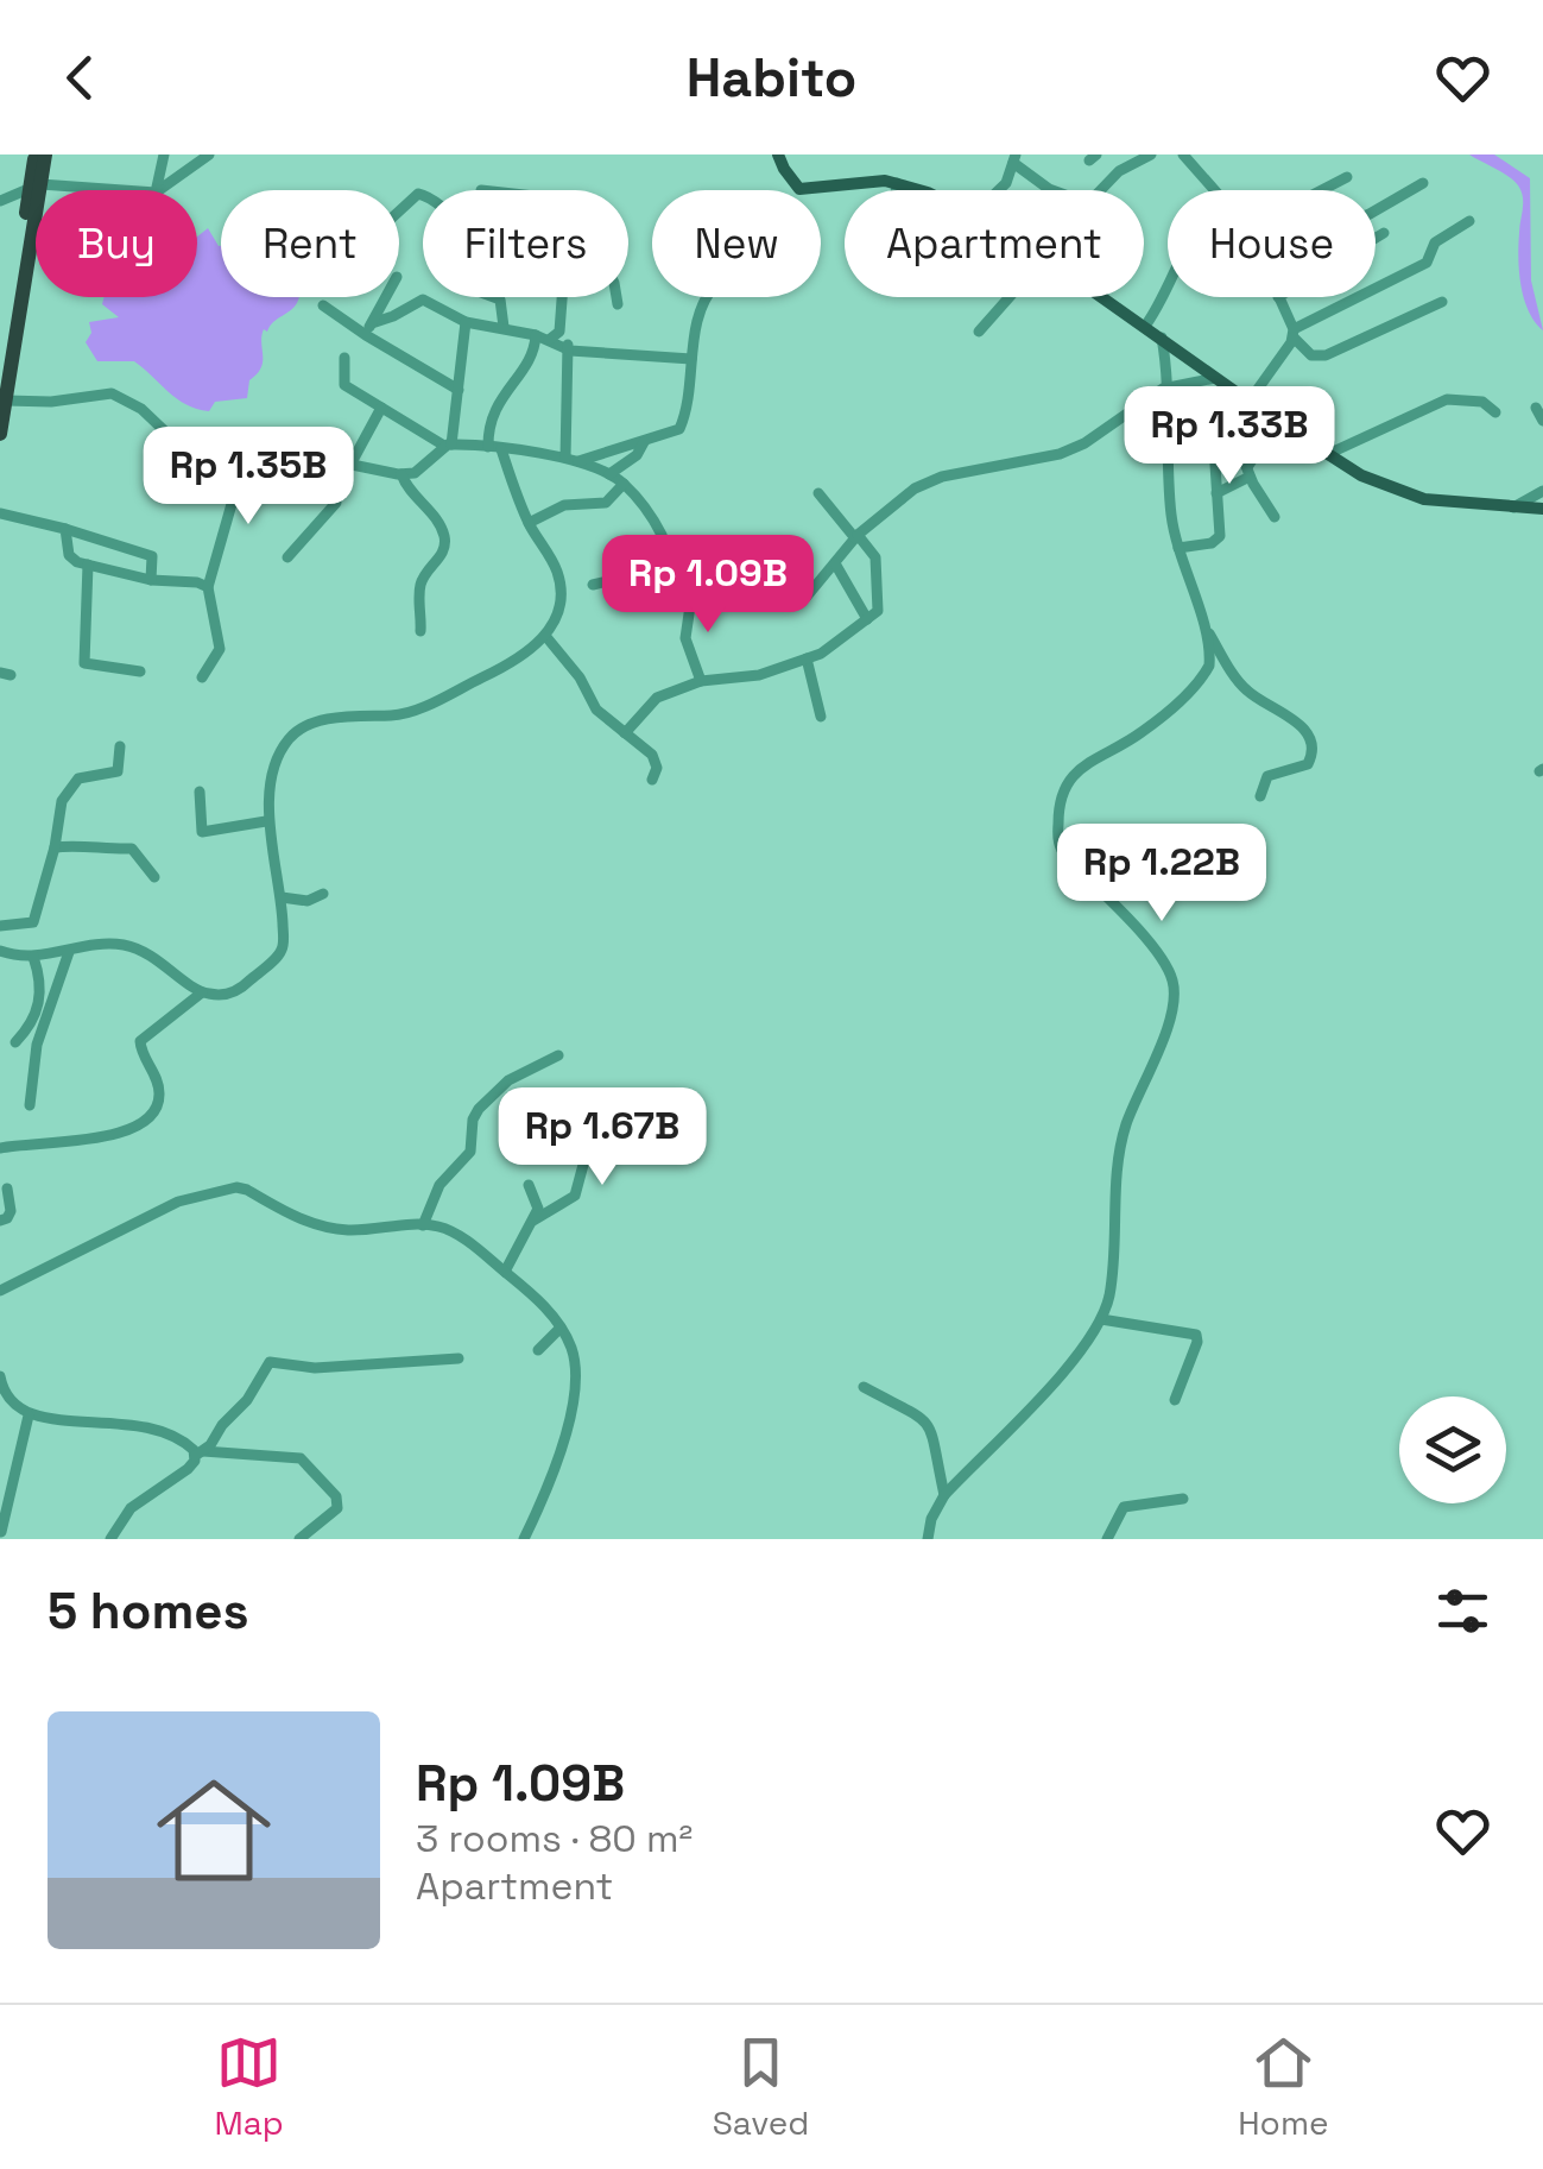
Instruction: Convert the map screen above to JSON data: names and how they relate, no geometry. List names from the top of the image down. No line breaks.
{"page":{"header":"Habito","chip":["Buy","Rent","Filters","New","Apartment","House"],"price":["Rp 1.33B","Rp 1.35B","Rp 1.09B","Rp 1.22B","Rp 1.67B"],"heading":"5 homes","list":[{"name":"Rp 1.09B","note":"3 rooms · 80 m² · Apartment"}],"tabs":["Map","Saved","Home"]}}
